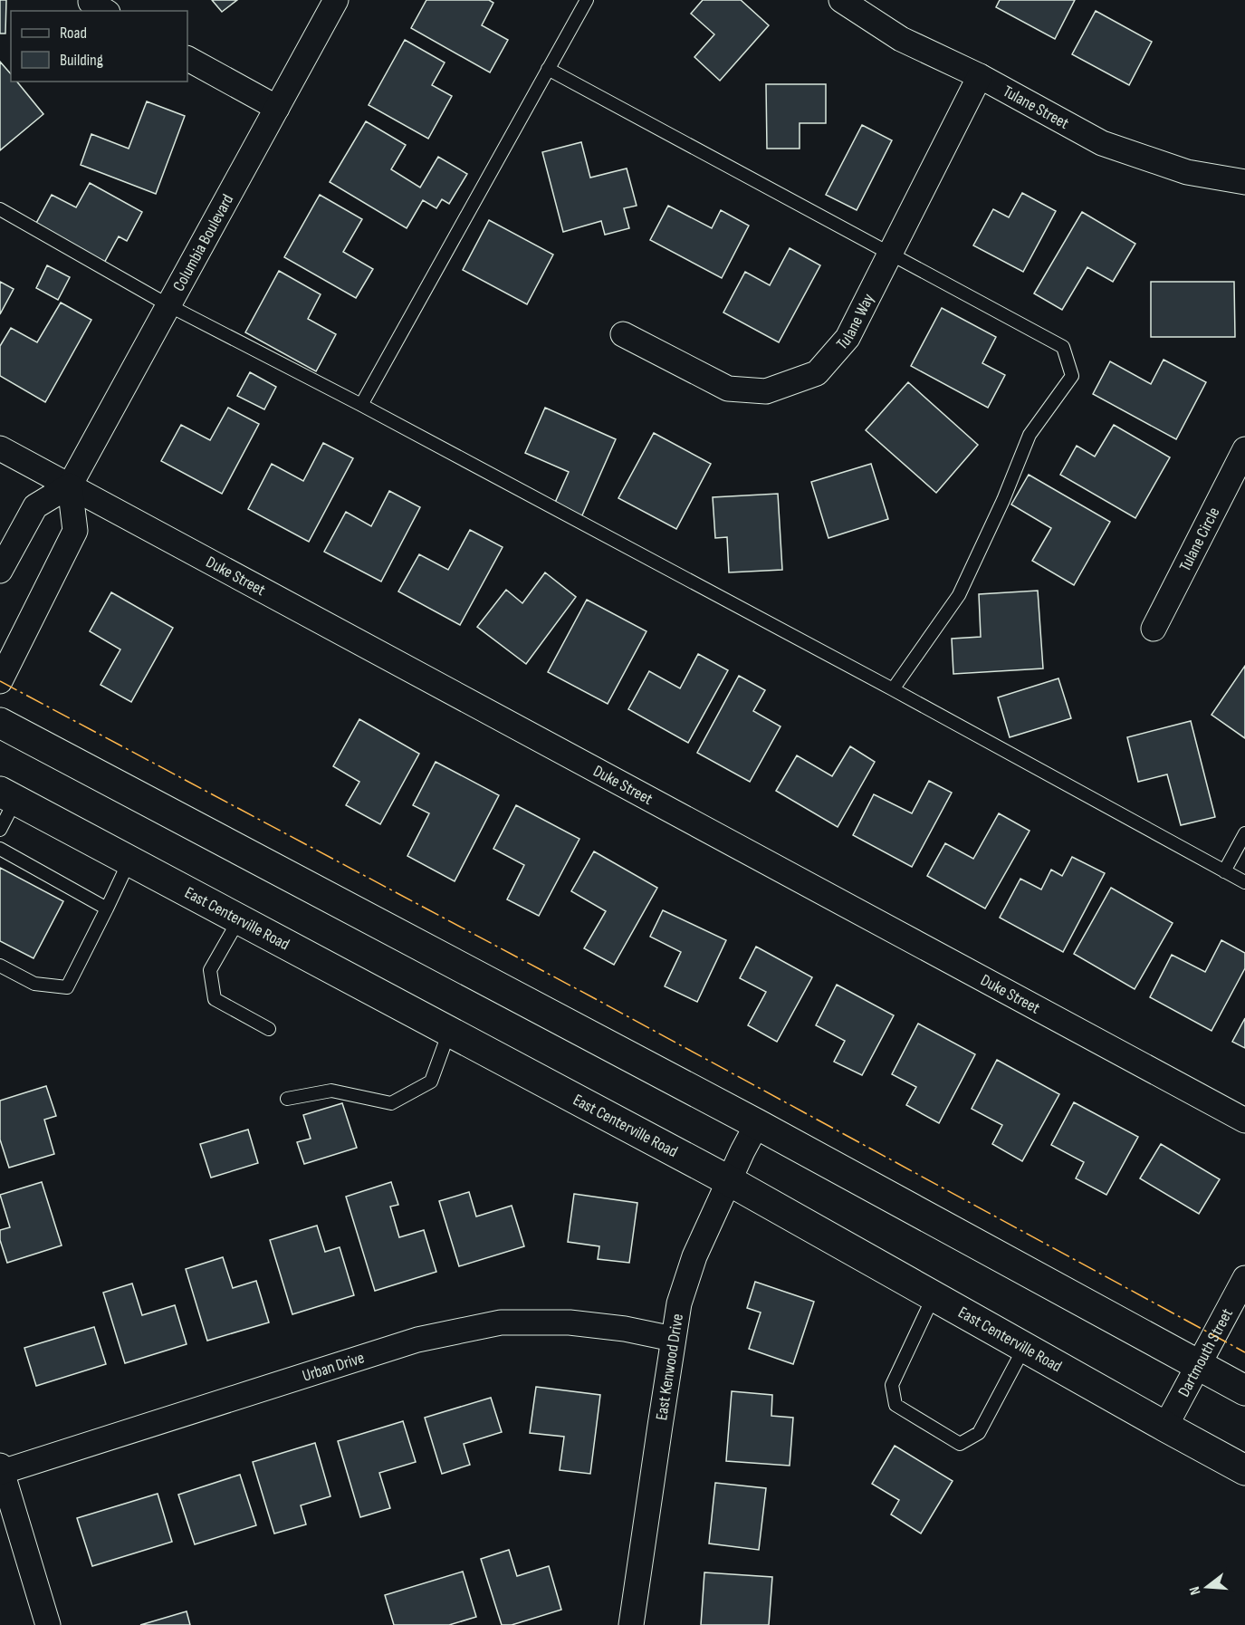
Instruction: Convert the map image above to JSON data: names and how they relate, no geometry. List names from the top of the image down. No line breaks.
{"streets":{"main road":["East Centerville Road"],"street":["Tulane Street","Columbia Boulevard","Tulane Way","Tulane Circle","Duke Street","Dartmouth Street","Urban Drive","East Kenwood Drive"]},"crossings":[["Tulane Street","Tulane Way"],["Columbia Boulevard","Duke Street"],["East Centerville Road","Dartmouth Street"],["East Centerville Road","East Kenwood Drive"],["Urban Drive","East Kenwood Drive"]],"legend":["Road","Building"],"north":"left"}
